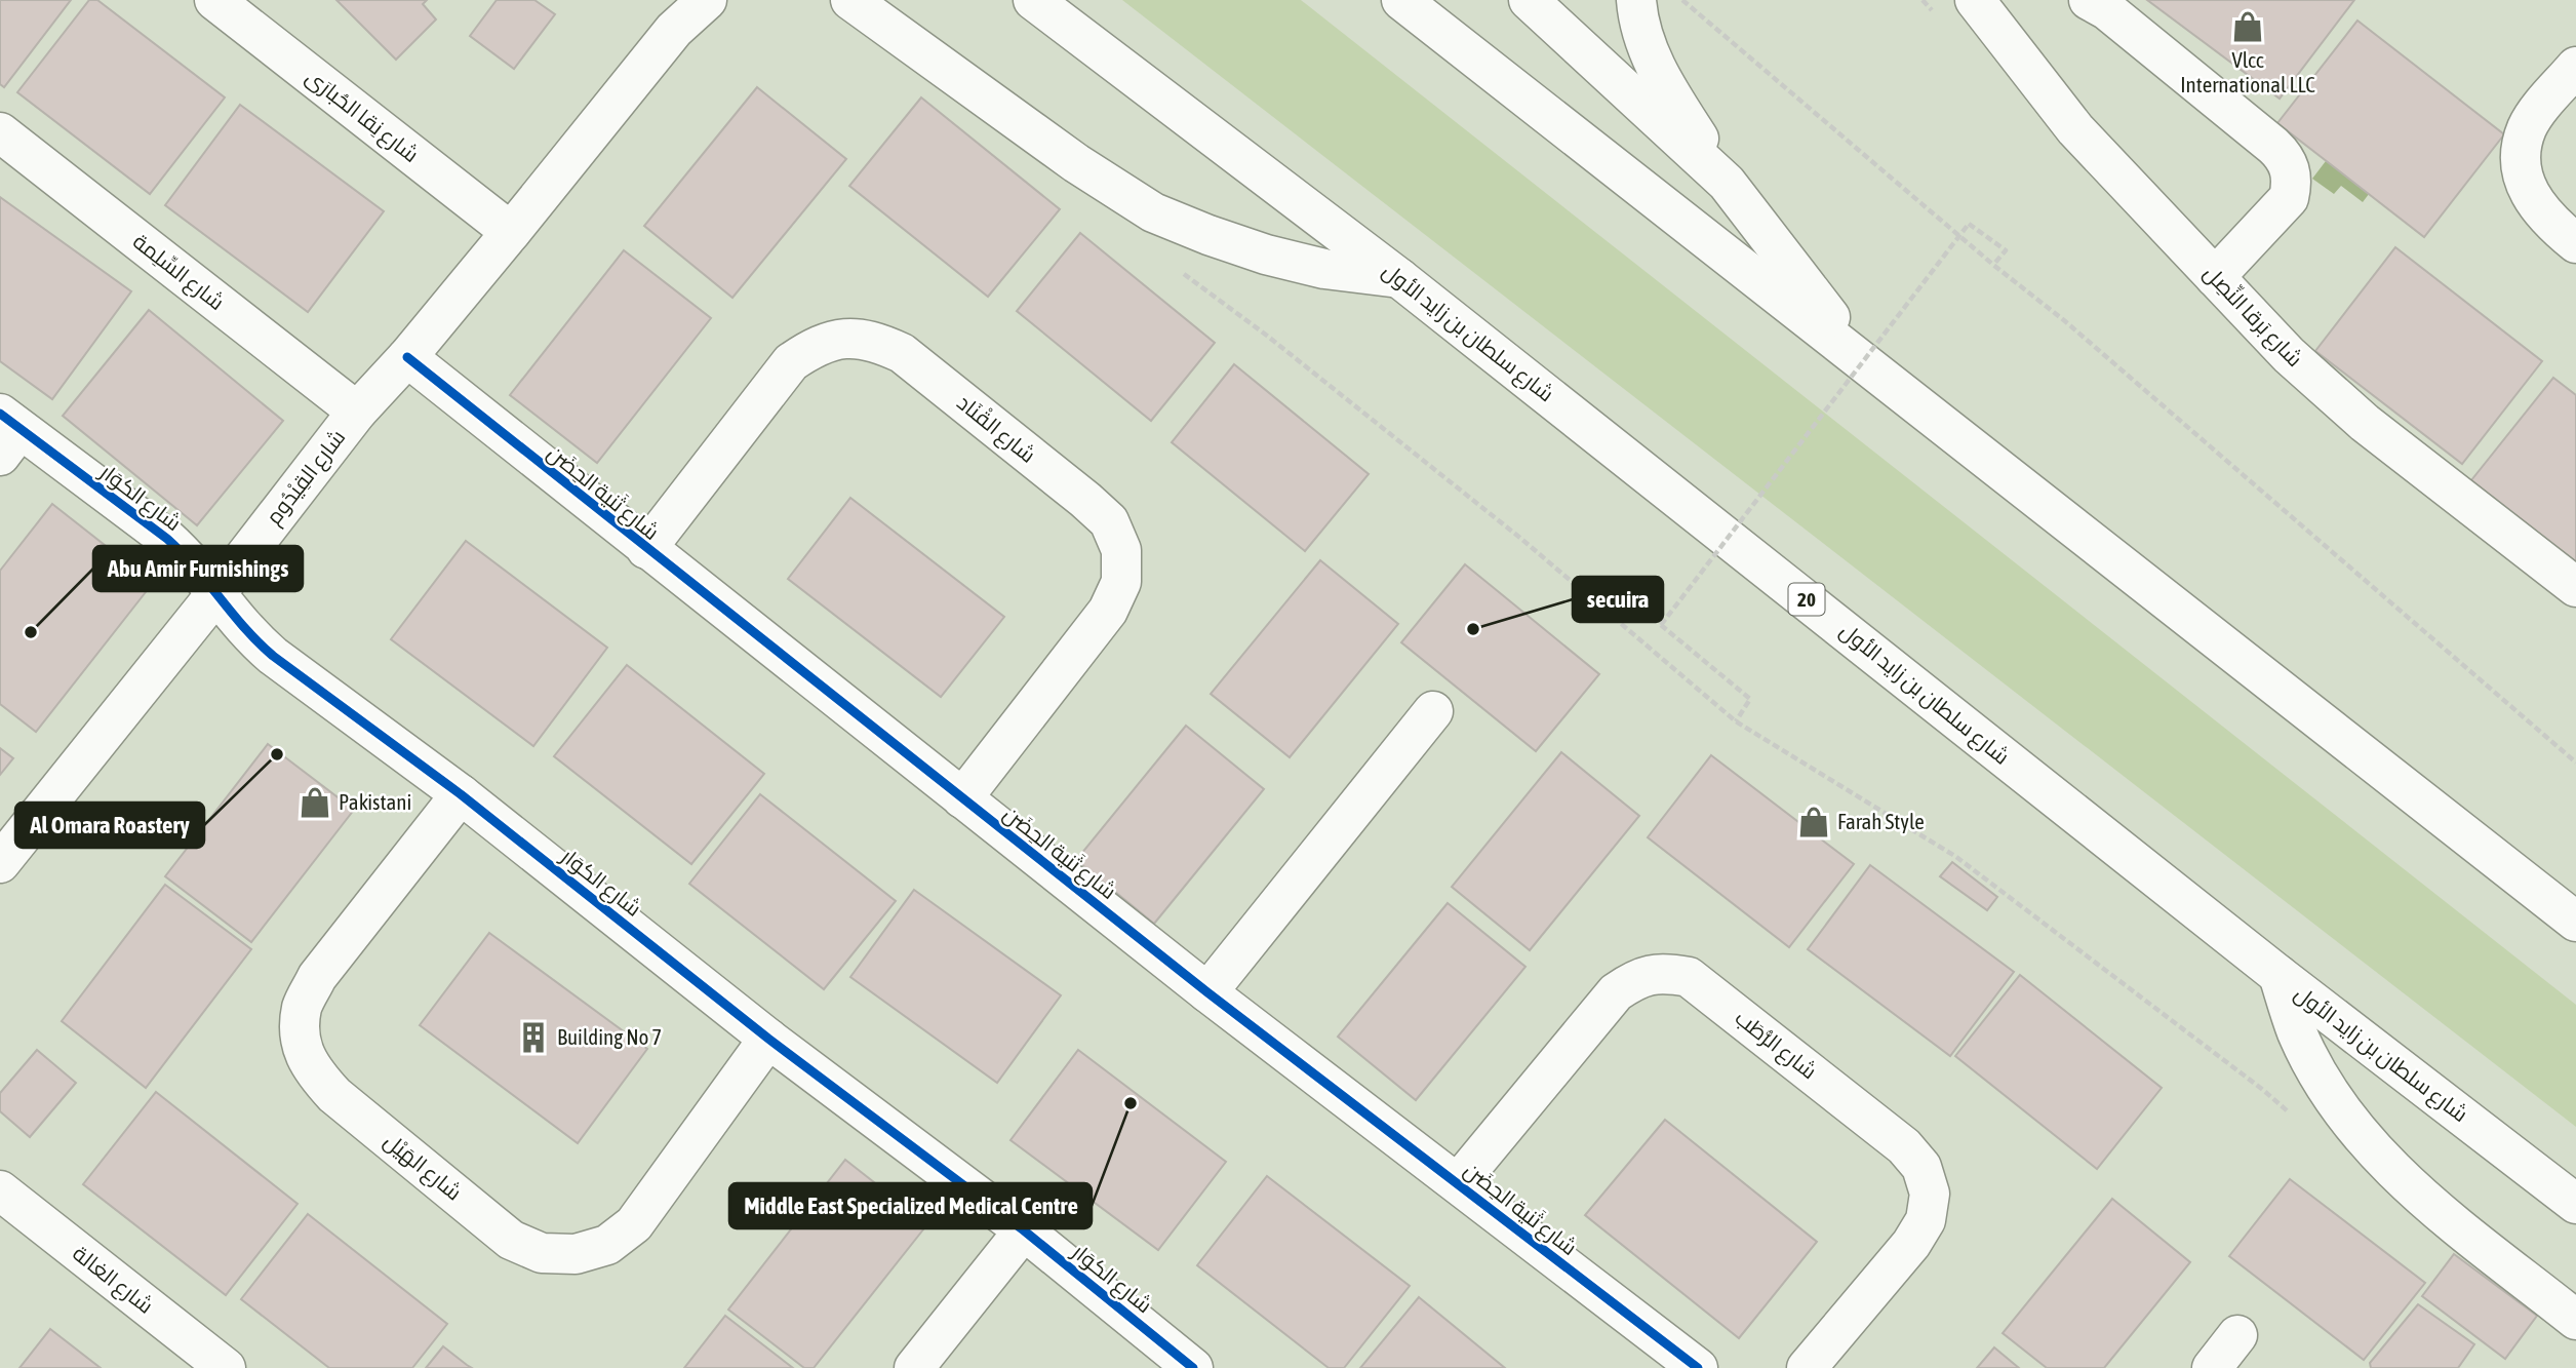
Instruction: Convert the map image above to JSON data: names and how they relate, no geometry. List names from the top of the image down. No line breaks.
{"streets":{"street":["شارع نِقا الحُبارَى","شارع السِّلِمة","شارع بَرقا النِّصِل","شارع سلطان بن زايد الأول","شارع القْنَاد","شارع القِيْدُوم","شارع ثَنية الحِضَن","شارع الكوَار","20","شارع الرُّطَب","شارع الهَيْل","شارع الغالة"]},"crossings":[["شارع نِقا الحُبارَى","شارع القِيْدُوم"],["شارع السِّلِمة","شارع القِيْدُوم"],["شارع القْنَاد","شارع ثَنية الحِضَن"],["شارع القِيْدُوم","شارع ثَنية الحِضَن"],["شارع القِيْدُوم","شارع الكوَار"],["شارع ثَنية الحِضَن","شارع الرُّطَب"],["شارع الكوَار","شارع الهَيْل"]],"places":{"shop":["Vlcc International LLC","Pakistani","Farah Style"],"other":["secuira","Abu Amir Furnishings","Al Omara Roastery","Middle East Specialized Medical Centre"],"building":["Building No 7"]}}
